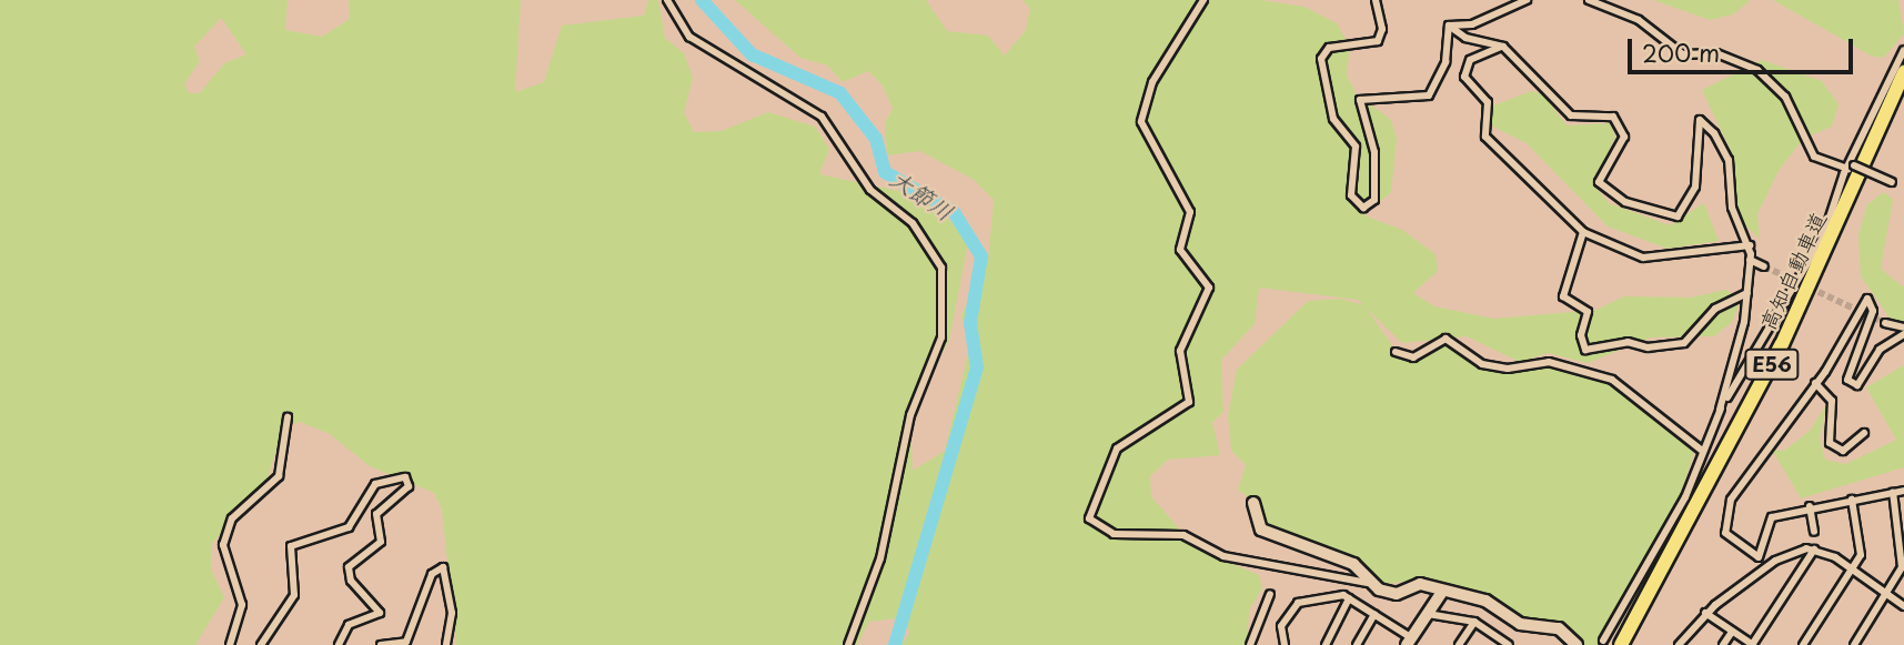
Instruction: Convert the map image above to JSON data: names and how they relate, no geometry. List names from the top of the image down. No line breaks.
{"streets":{"highway":["高知自動車道","E56"]},"water":["大節川"],"scale_bar":"200 m"}
